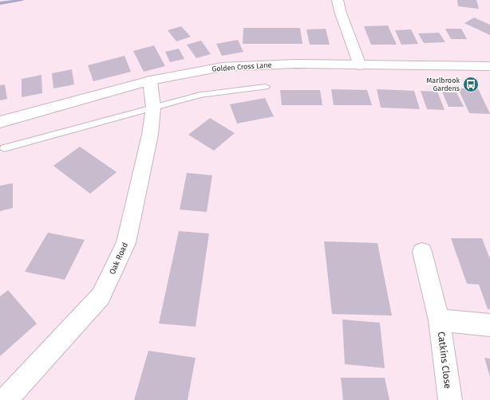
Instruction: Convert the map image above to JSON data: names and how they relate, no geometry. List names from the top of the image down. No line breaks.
{"streets":{"street":["Golden Cross Lane","Oak Road","Catkins Close"]},"crossings":[["Golden Cross Lane","Oak Road"]],"places":{"bus stop":["Marlbrook Gardens"]}}
